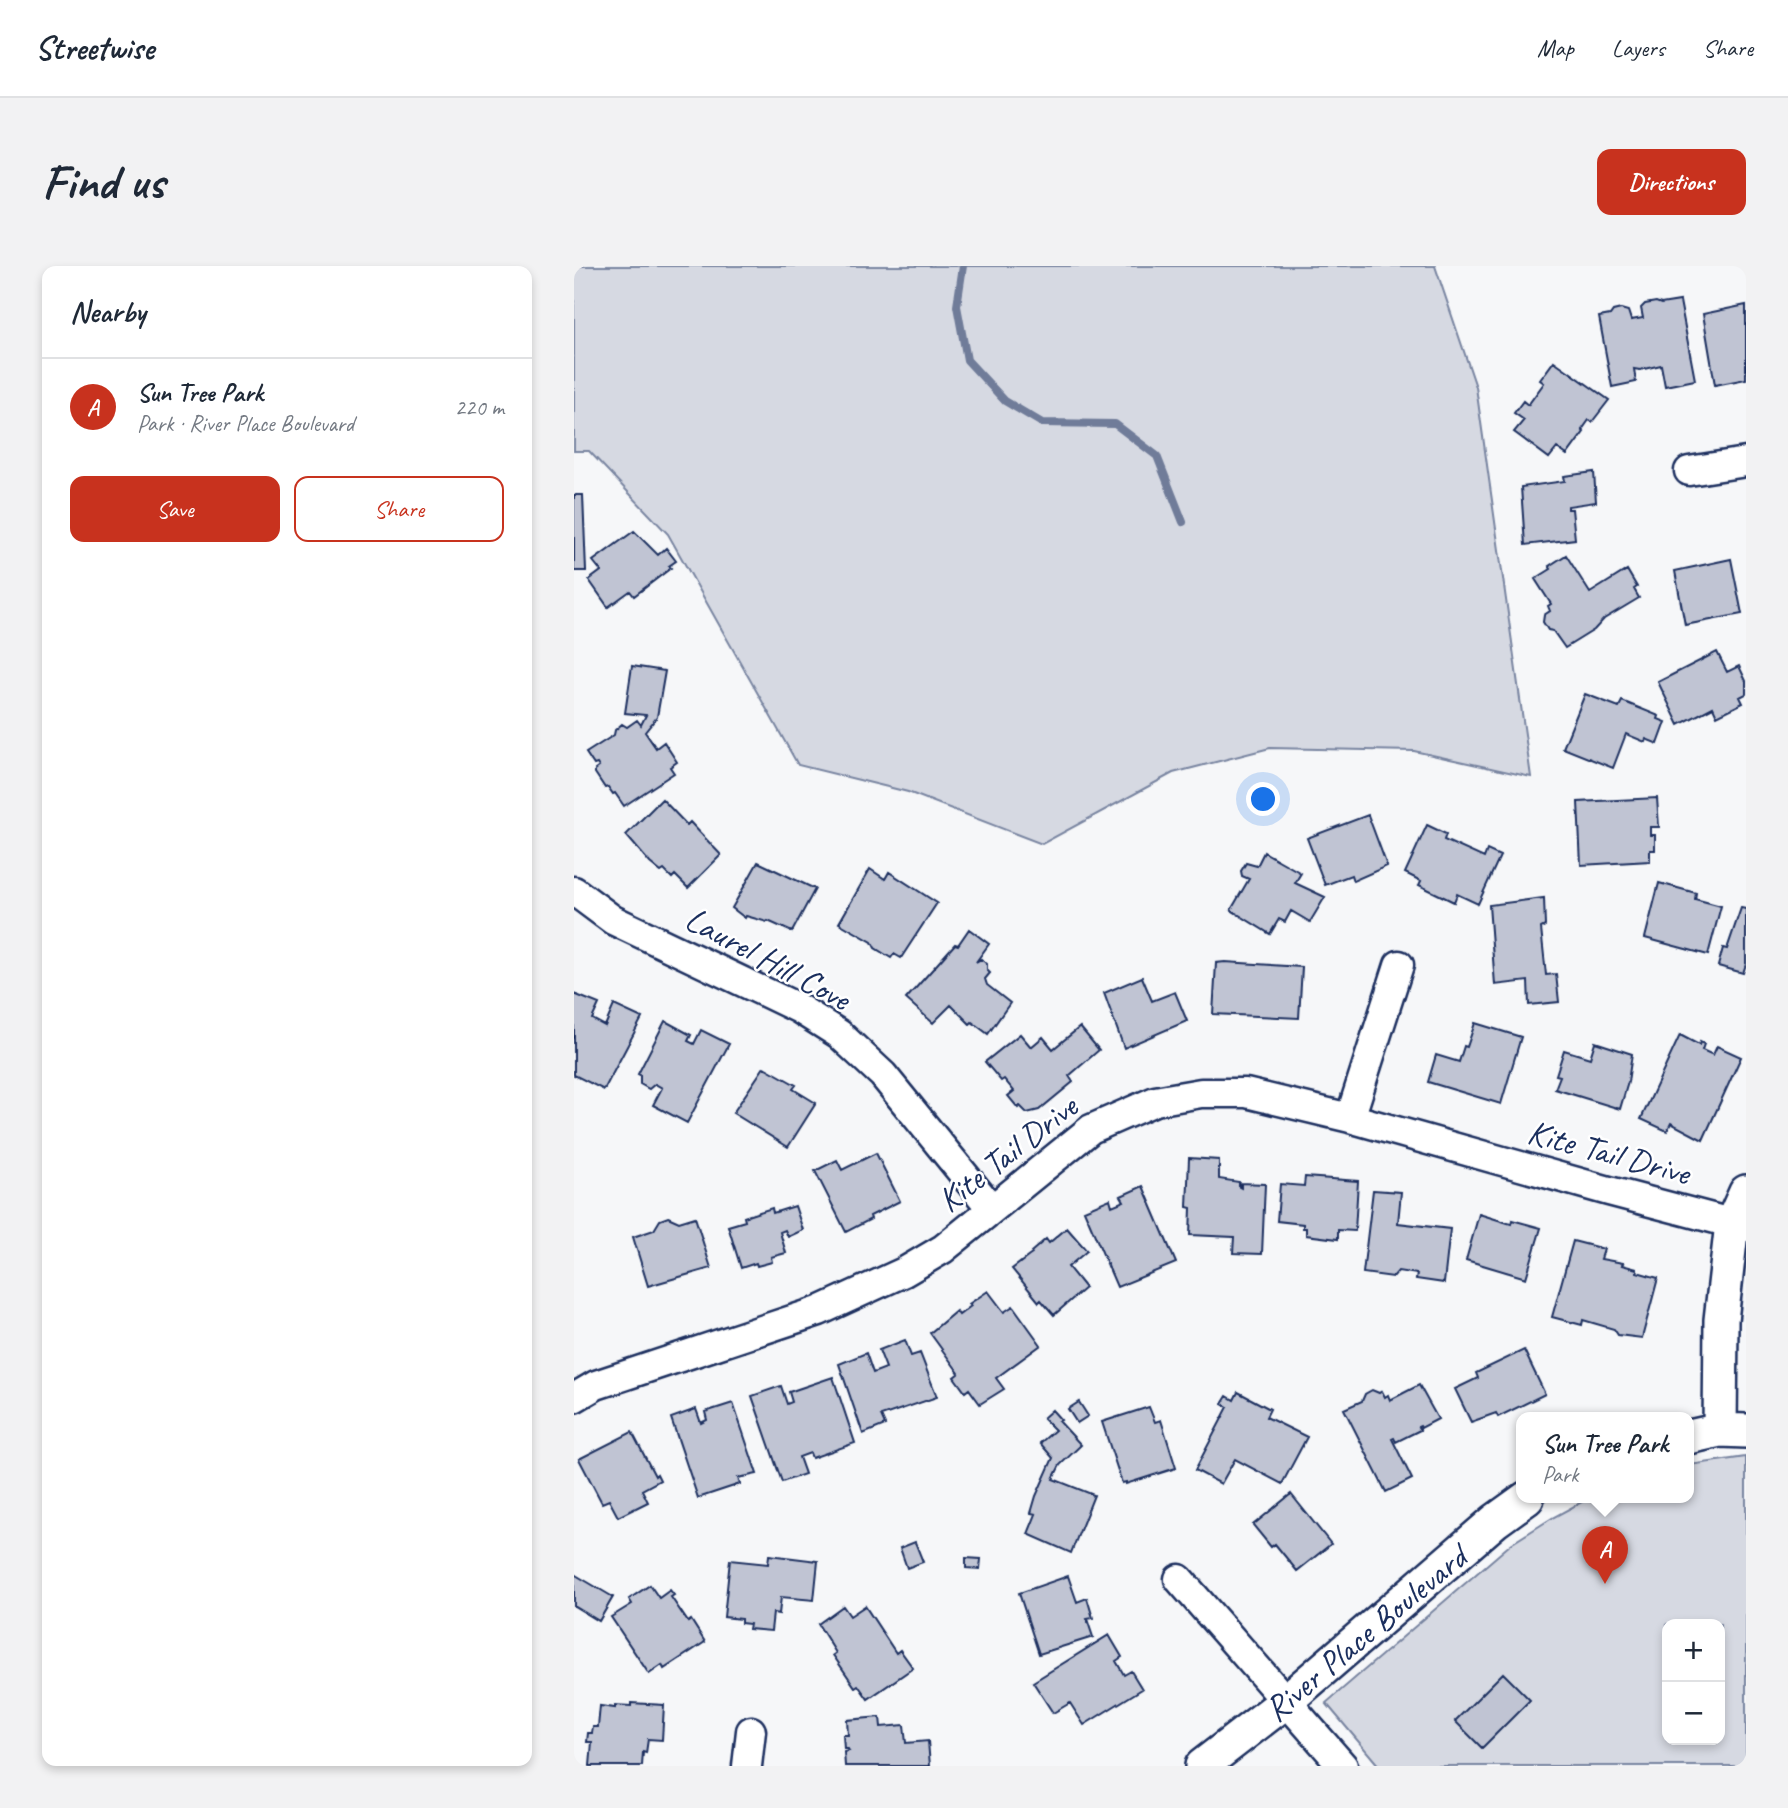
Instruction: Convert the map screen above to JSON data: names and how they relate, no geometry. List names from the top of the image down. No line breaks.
{"streets":{"street":["Laurel Hill Cove","Kite Tail Drive","River Place Boulevard"]},"crossings":[["Laurel Hill Cove","Kite Tail Drive"]],"page":{"header":"Streetwise","nav":["Map","Layers","Share"],"buttons":["Directions",["Save","Share"]],"title":"Find us","heading":"Nearby","list":[{"mark":"A","name":"Sun Tree Park","note":"Park · River Place Boulevard","value":"220 m"}],"popup":["Sun Tree Park","Park"],"pins":"A","map_buttons":["+","−"]}}
